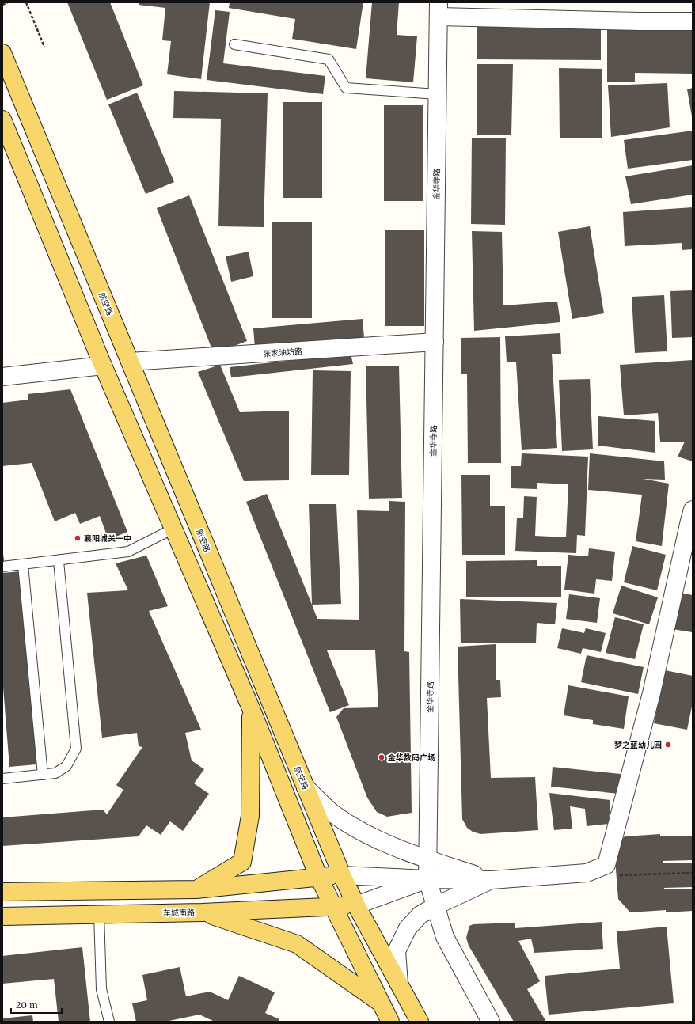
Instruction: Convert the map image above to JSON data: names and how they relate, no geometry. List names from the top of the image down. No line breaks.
{"streets":{"main road":["航空路","车城南路"],"street":["金华寺路","张家油坊路"]},"crossings":[["金华寺路","张家油坊路"],["航空路","张家油坊路"],["航空路","车城南路"]],"places":["襄阳城关一中","梦之蓝幼儿园","金华数码广场"],"scale_bar":"20 m"}
